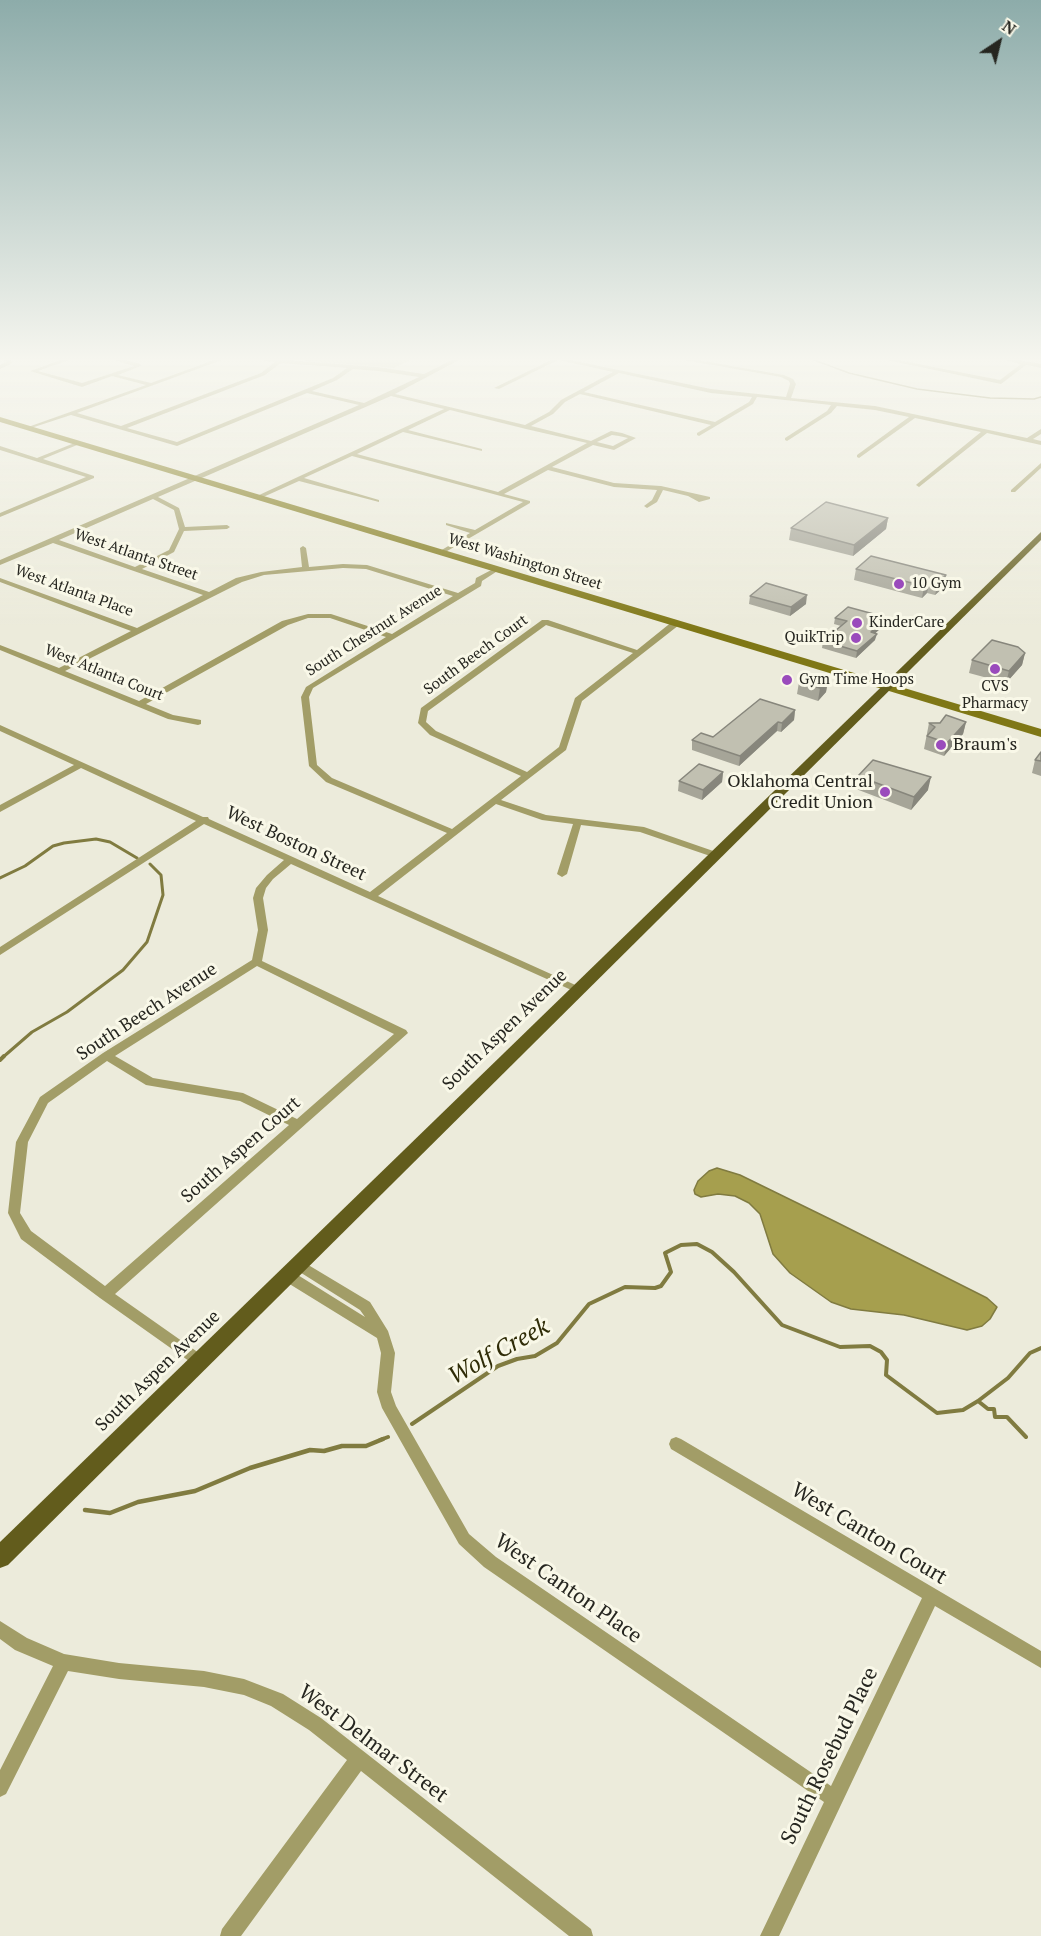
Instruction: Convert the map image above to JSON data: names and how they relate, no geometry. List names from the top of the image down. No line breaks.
{"streets":{"main road":["West Washington Street","South Aspen Avenue"],"street":["West Atlanta Street","West Atlanta Place","South Chestnut Avenue","South Beech Court","West Atlanta Court","West Boston Street","South Beech Avenue","South Aspen Court","West Canton Court","West Canton Place","West Delmar Street","South Rosebud Place"]},"crossings":[["West Washington Street","South Chestnut Avenue"],["West Washington Street","South Aspen Avenue"],["West Boston Street","South Aspen Avenue"],["South Beech Avenue","South Aspen Court"],["South Aspen Avenue","West Canton Place"],["West Canton Court","South Rosebud Place"],["West Canton Place","South Rosebud Place"]],"water":["Wolf Creek"],"places":["10 Gym","KinderCare","QuikTrip","CVS Pharmacy","Gym Time Hoops","Braum's","Oklahoma Central Credit Union"],"north":"top right"}
